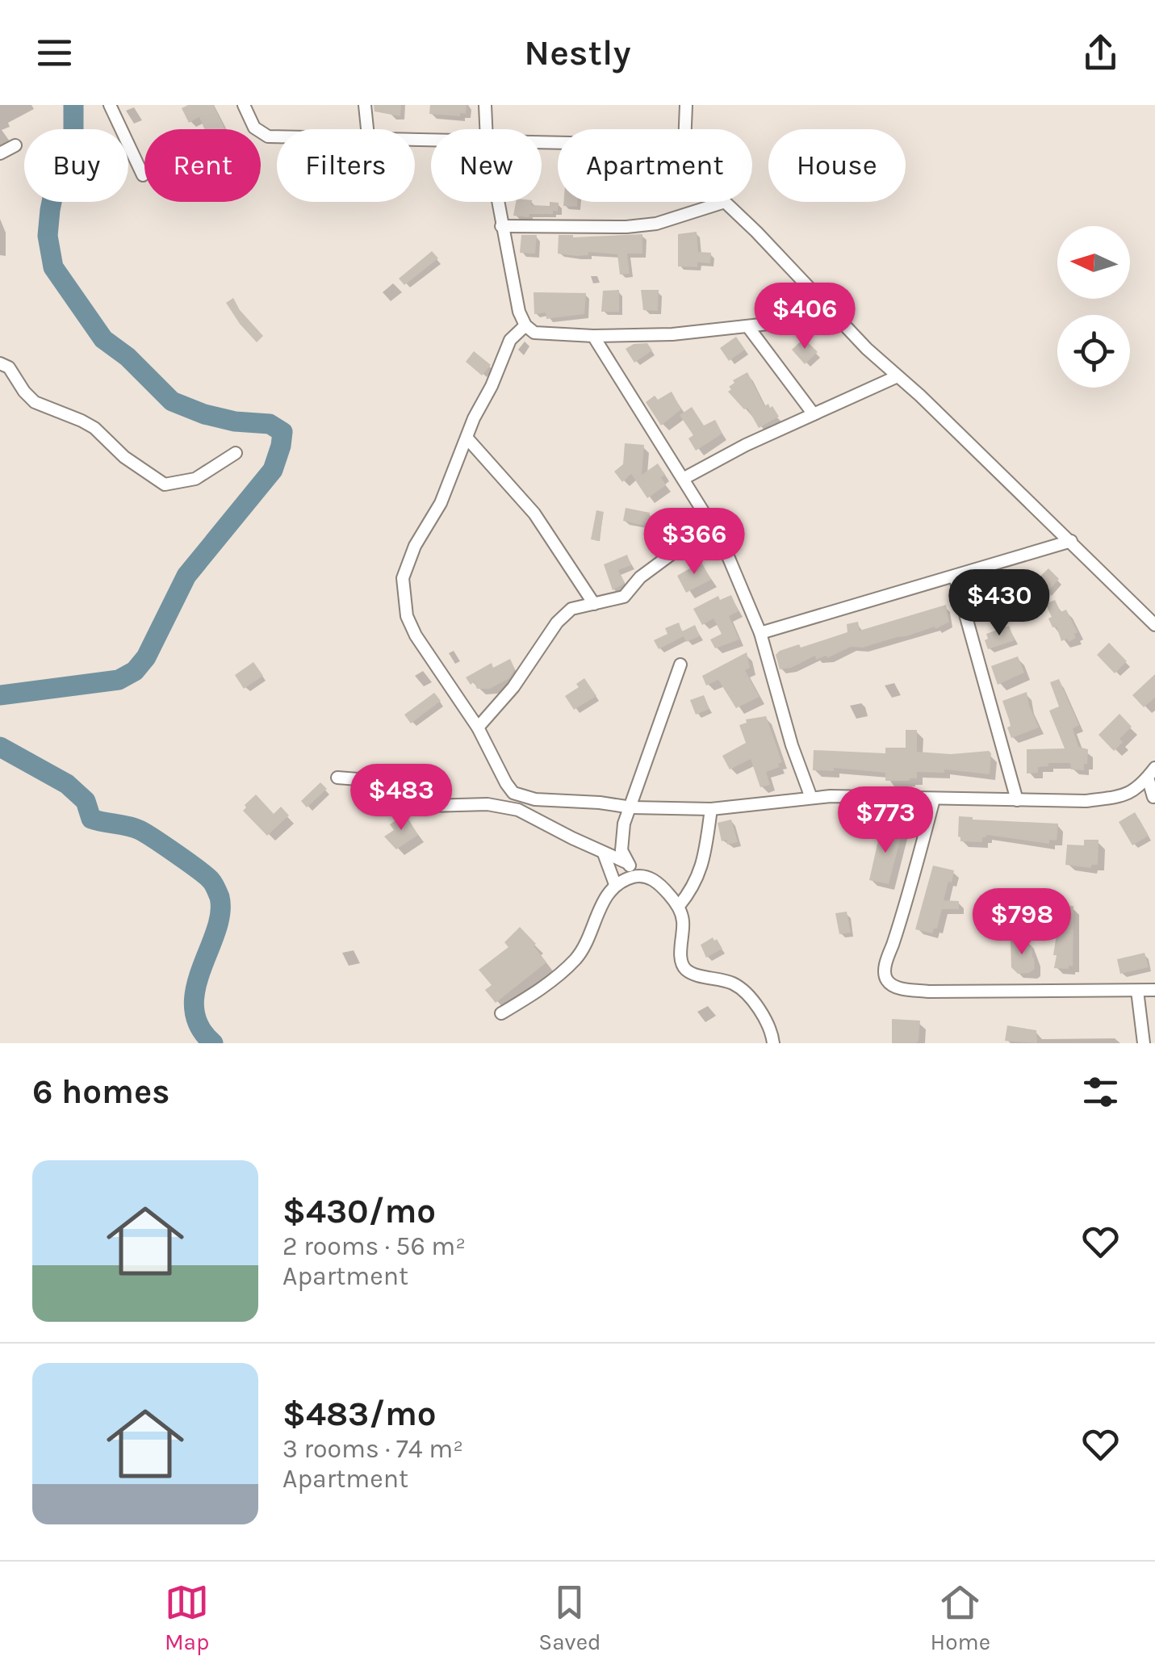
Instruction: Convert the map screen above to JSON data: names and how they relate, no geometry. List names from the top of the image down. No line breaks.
{"north":"left","page":{"header":"Nestly","chip":["Buy","Rent","Filters","New","Apartment","House"],"price":["$406","$366","$430","$483","$773","$798"],"heading":"6 homes","list":[{"name":"$430/mo","note":"2 rooms · 56 m² · Apartment"},{"name":"$483/mo","note":"3 rooms · 74 m² · Apartment"}],"tabs":["Map","Saved","Home"]}}
